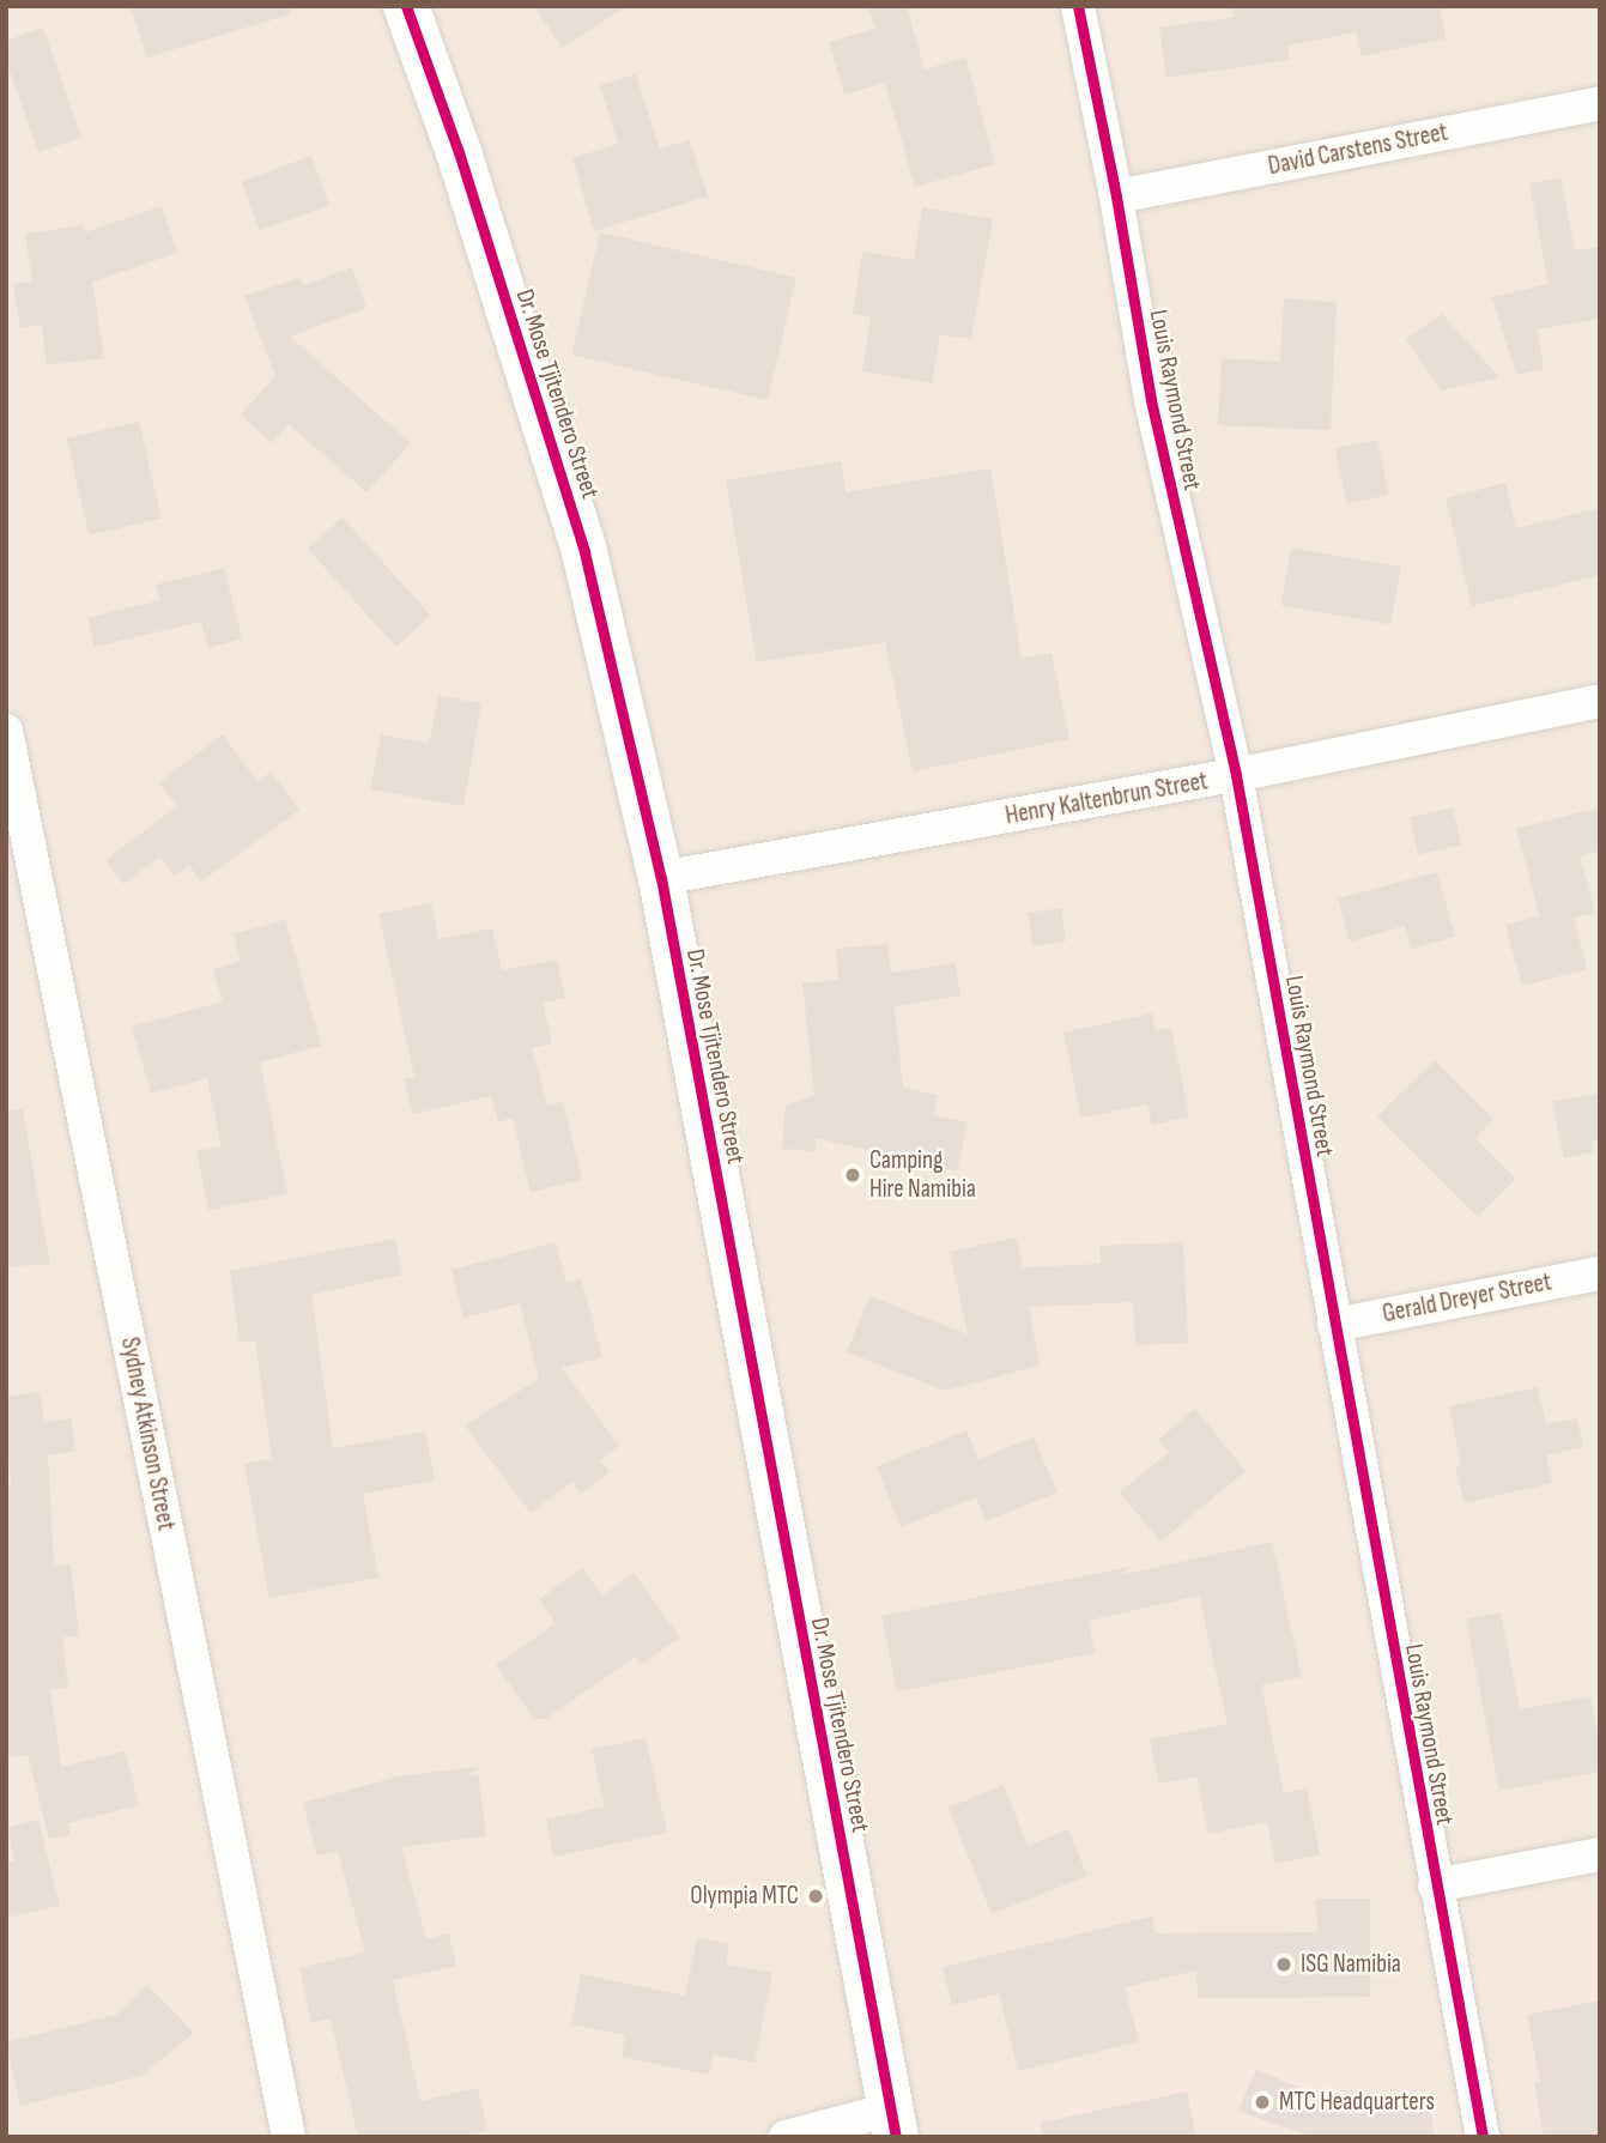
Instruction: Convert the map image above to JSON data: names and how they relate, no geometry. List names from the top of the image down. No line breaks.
{"streets":{"street":["David Carstens Street","Dr. Mose Tjitendero Street","Louis Raymond Street","Henry Kaltenbrun Street","Gerald Dreyer Street","Sydney Atkinson Street"]},"crossings":[["David Carstens Street","Louis Raymond Street"],["Dr. Mose Tjitendero Street","Henry Kaltenbrun Street"],["Louis Raymond Street","Henry Kaltenbrun Street"],["Louis Raymond Street","Gerald Dreyer Street"]],"places":["Camping Hire Namibia","Olympia MTC","ISG Namibia","MTC Headquarters"]}
